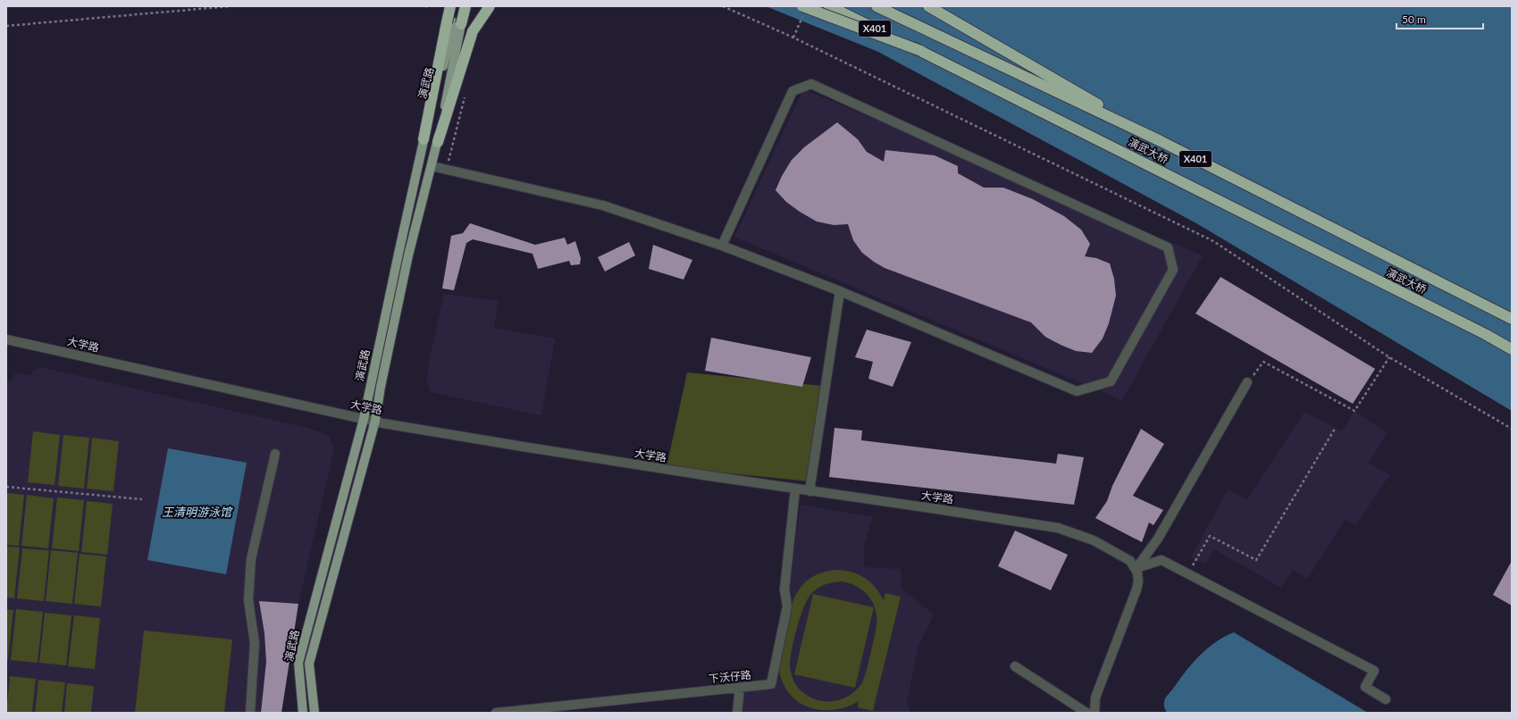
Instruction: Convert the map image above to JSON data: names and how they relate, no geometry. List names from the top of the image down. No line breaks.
{"streets":{"highway":["X401","演武大桥"],"main road":["演武路"],"street":["大学路","下沃仔路"]},"crossings":[["演武路","大学路"],["大学路","下沃仔路"]],"water":["王清明游泳馆"],"scale_bar":"50 m"}
